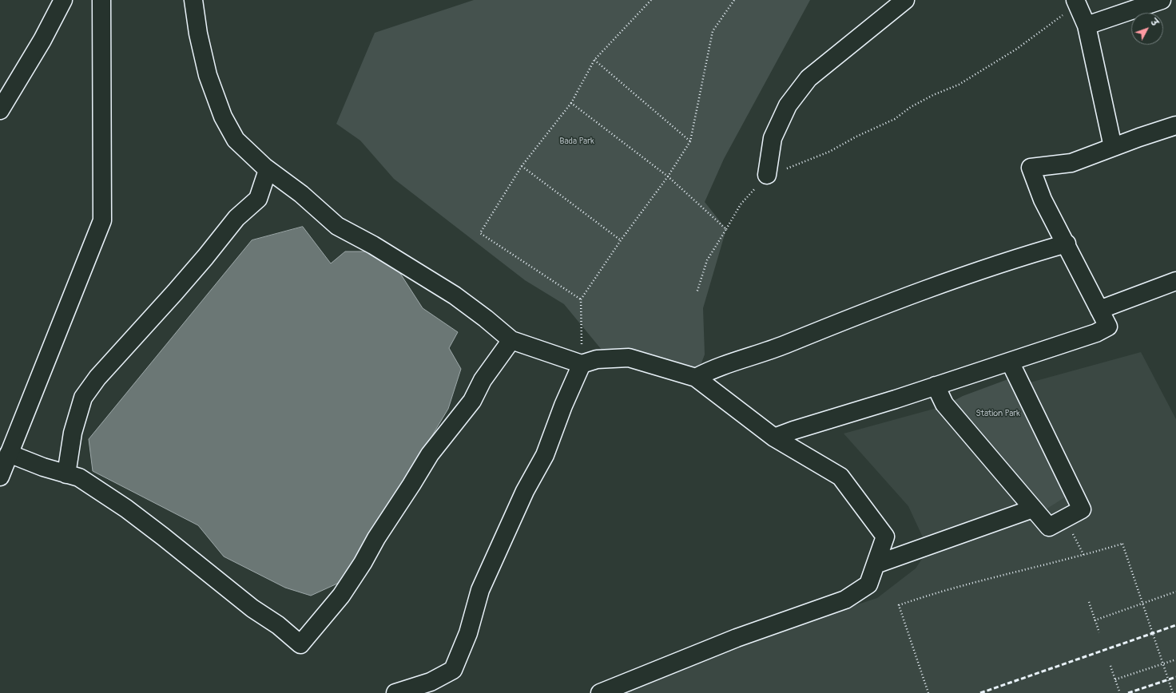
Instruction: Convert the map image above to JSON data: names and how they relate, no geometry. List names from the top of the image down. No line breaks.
{"parks":["Bada Park","Station Park"],"north":"top right"}
